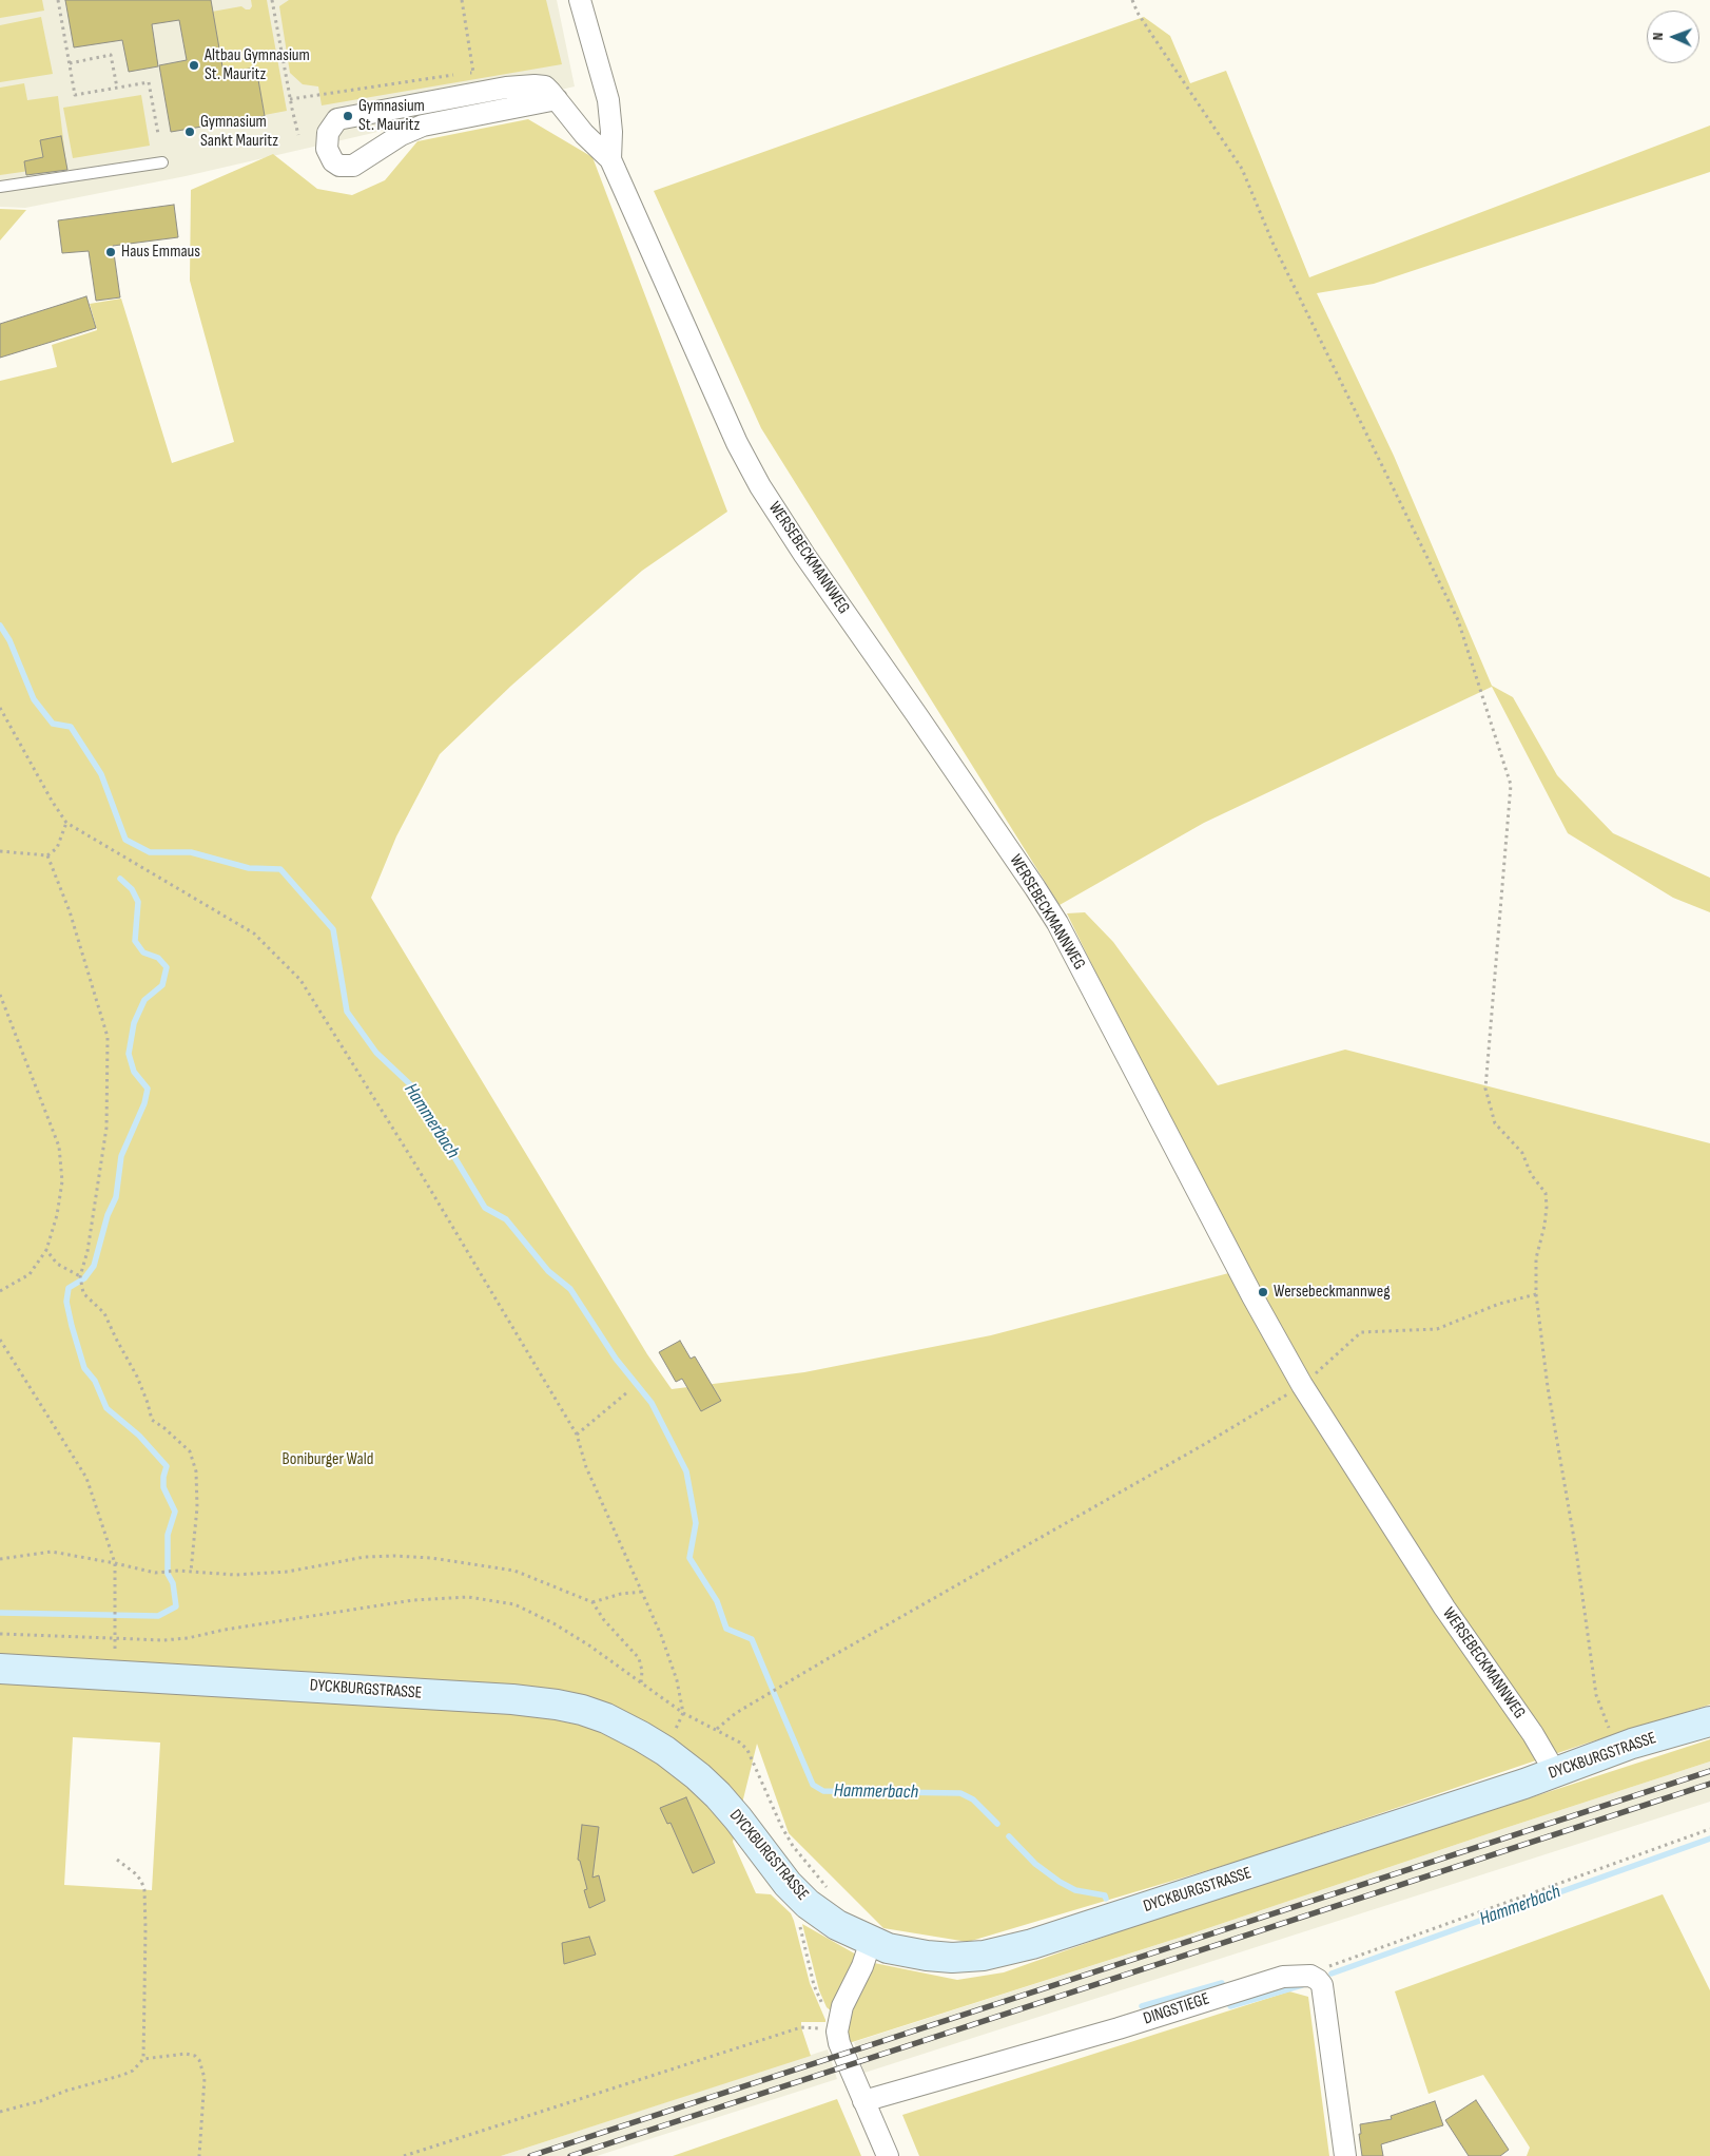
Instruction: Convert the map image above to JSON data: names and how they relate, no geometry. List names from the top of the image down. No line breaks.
{"streets":{"street":["WERSEBECKMANNWEG","DYCKBURGSTRASSE","DINGSTIEGE"]},"crossings":[["WERSEBECKMANNWEG","DYCKBURGSTRASSE"]],"water":["Hammerbach"],"parks":["Boniburger Wald"],"places":["Altbau Gymnasium St. Mauritz","Gymnasium St. Mauritz","Gymnasium Sankt Mauritz","Haus Emmaus","Wersebeckmannweg"],"north":"left"}
